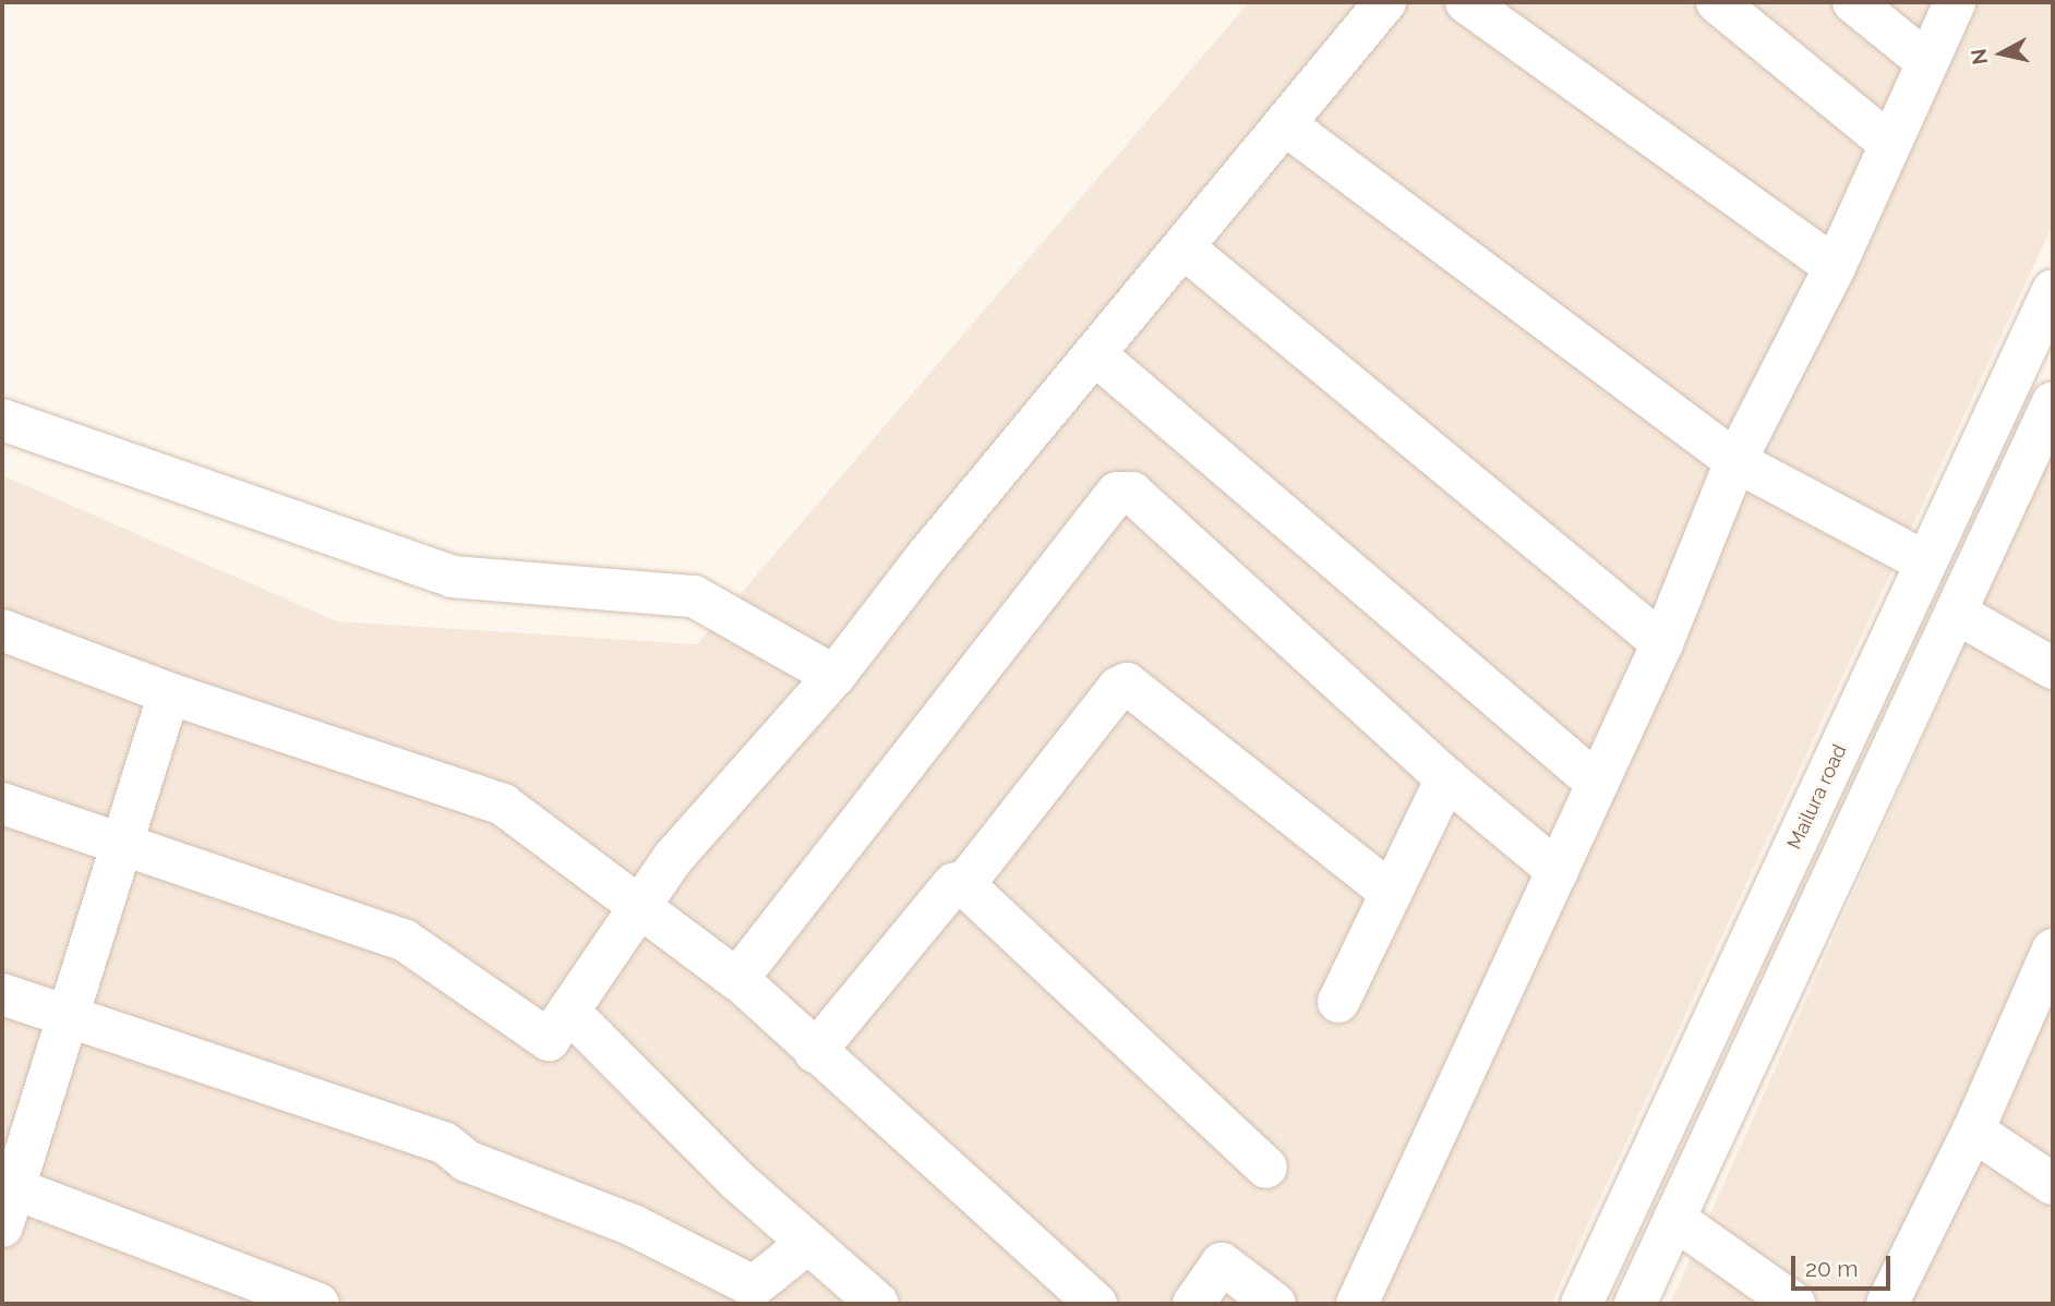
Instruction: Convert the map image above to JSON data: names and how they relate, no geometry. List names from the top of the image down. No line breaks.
{"streets":{"street":["Mailura road"]},"scale_bar":"20 m","north":"left"}
